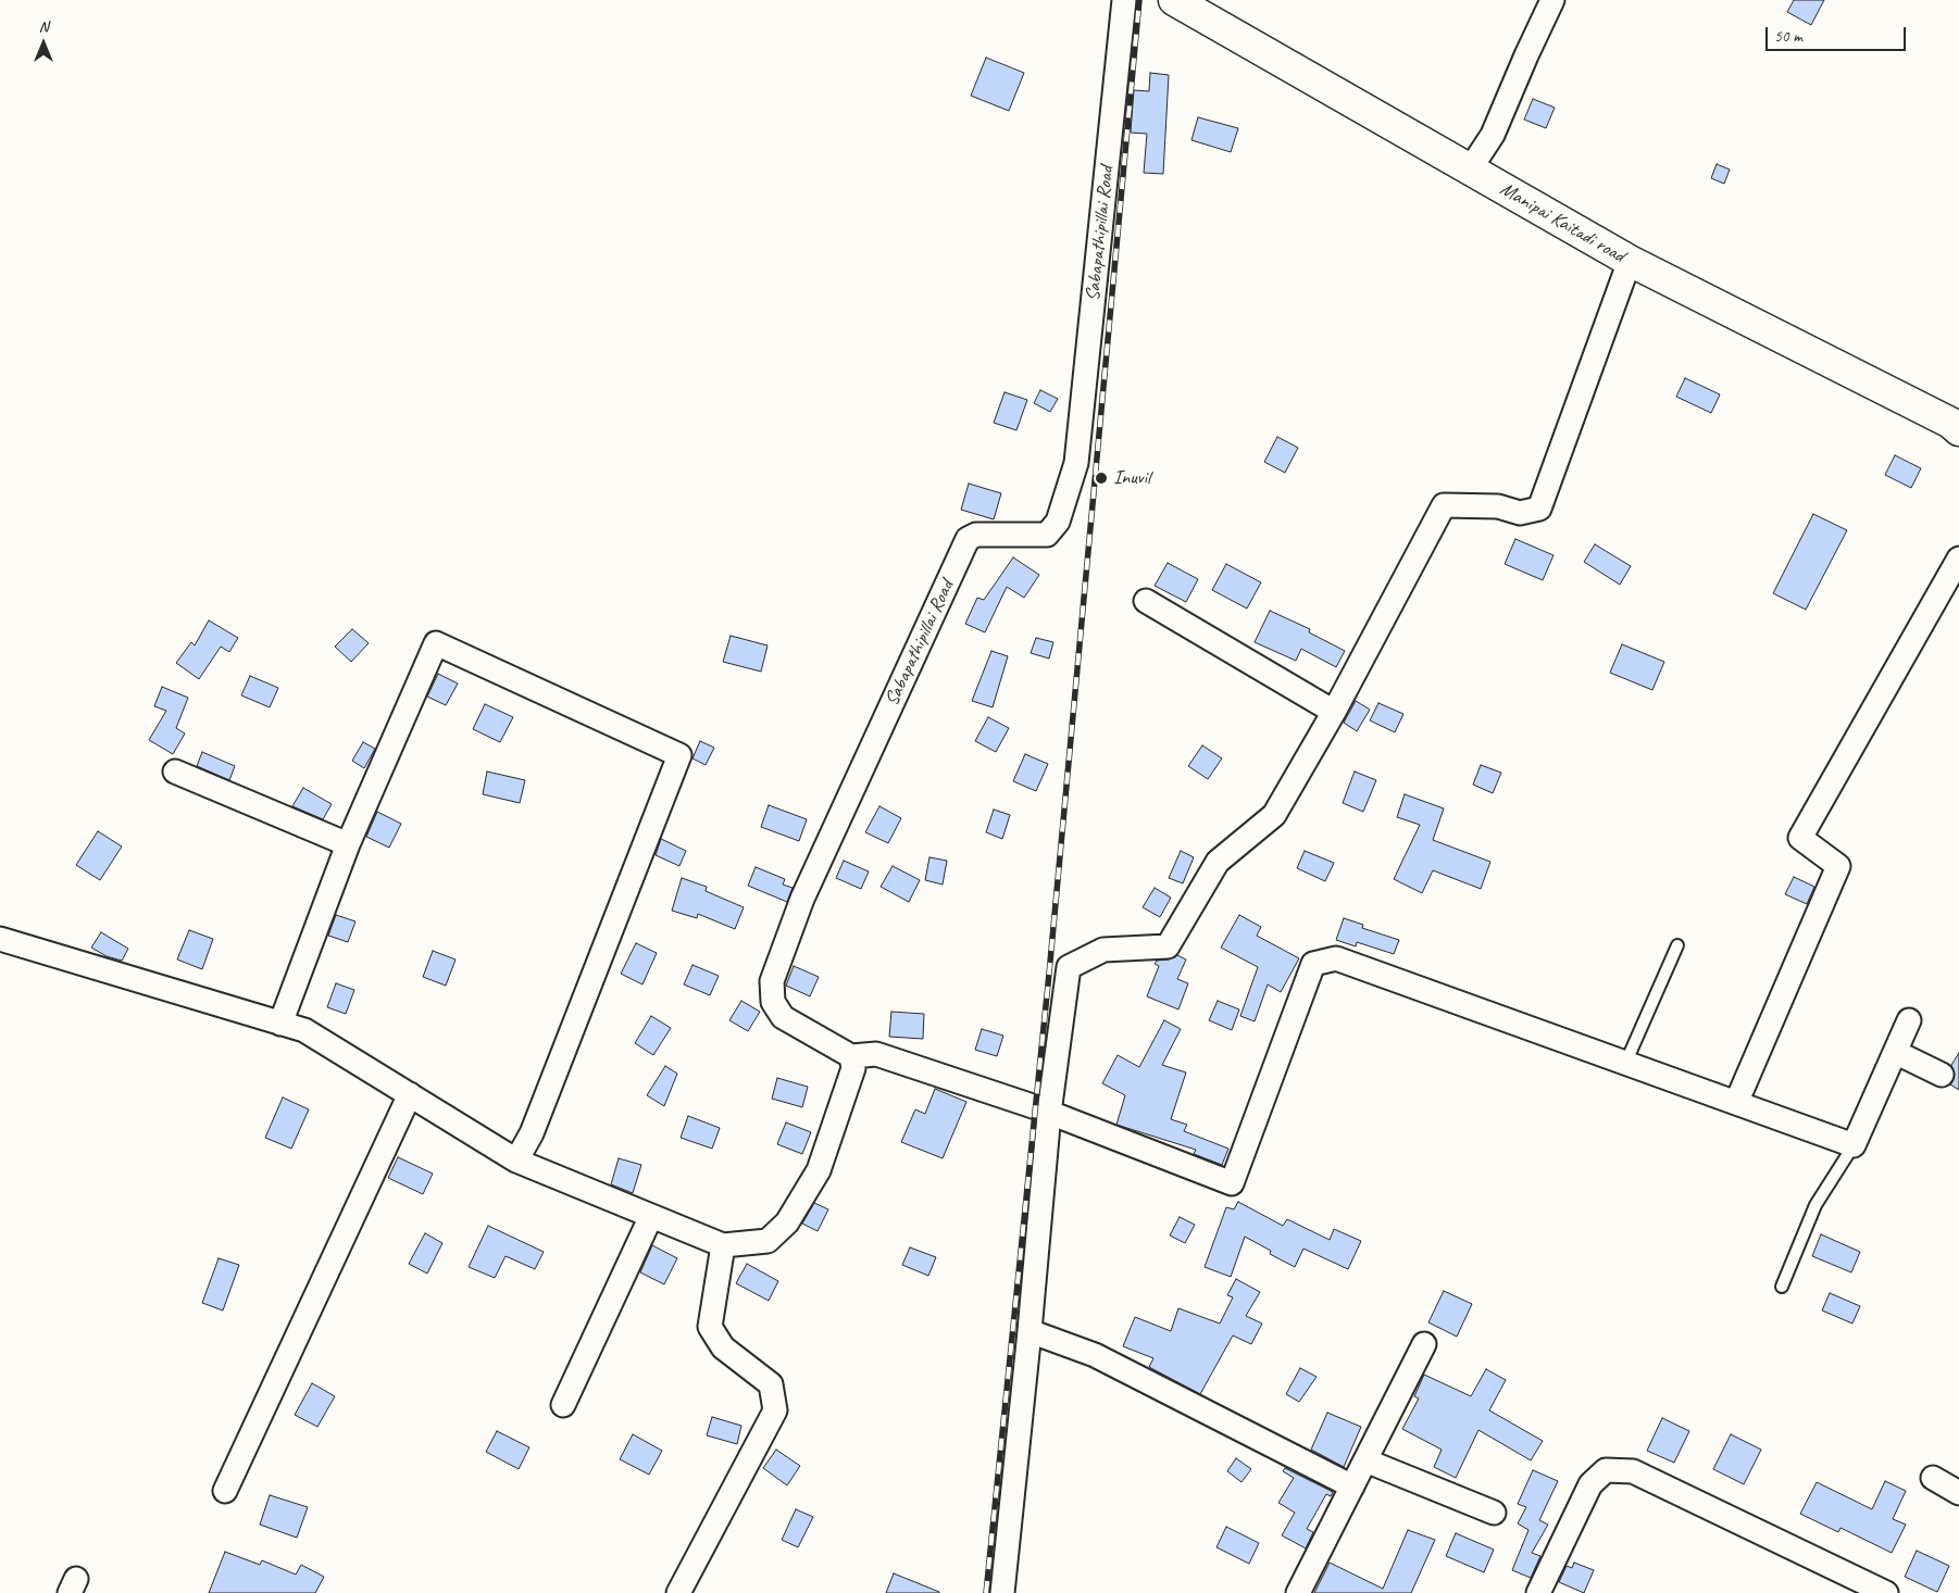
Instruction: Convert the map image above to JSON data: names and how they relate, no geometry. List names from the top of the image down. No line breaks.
{"streets":{"main road":["Manipai Kaitadi road"],"street":["Sabapathipillai Road"]},"places":["Inuvil"],"scale_bar":"50 m","north":"top"}
